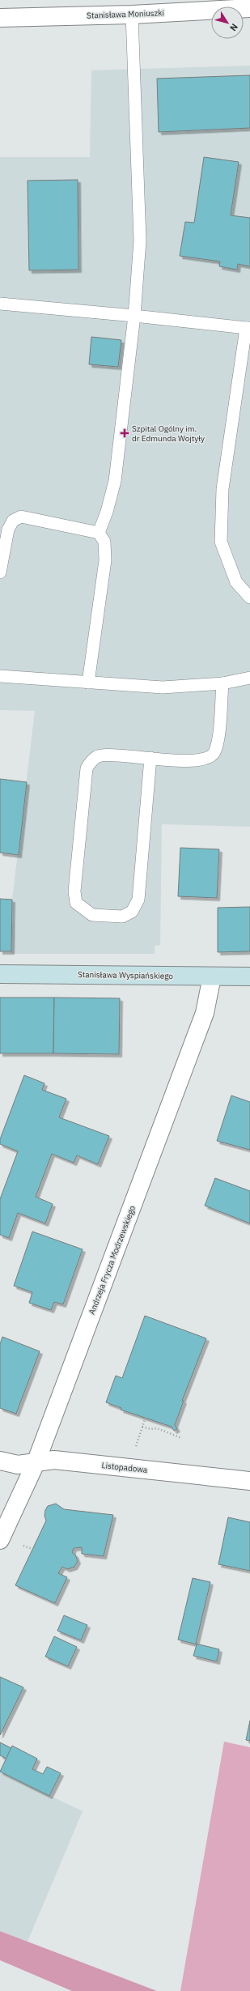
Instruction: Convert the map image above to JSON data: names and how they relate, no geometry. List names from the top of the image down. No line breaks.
{"streets":{"street":["Stanisława Moniuszki","Stanisława Wyspiańskiego","Andrzeja Frycza Modrzewskiego","Listopadowa"]},"crossings":[["Stanisława Wyspiańskiego","Andrzeja Frycza Modrzewskiego"],["Andrzeja Frycza Modrzewskiego","Listopadowa"]],"places":{"health":["Szpital Ogólny im. dr Edmunda Wojtyły"]},"north":"bottom right"}
